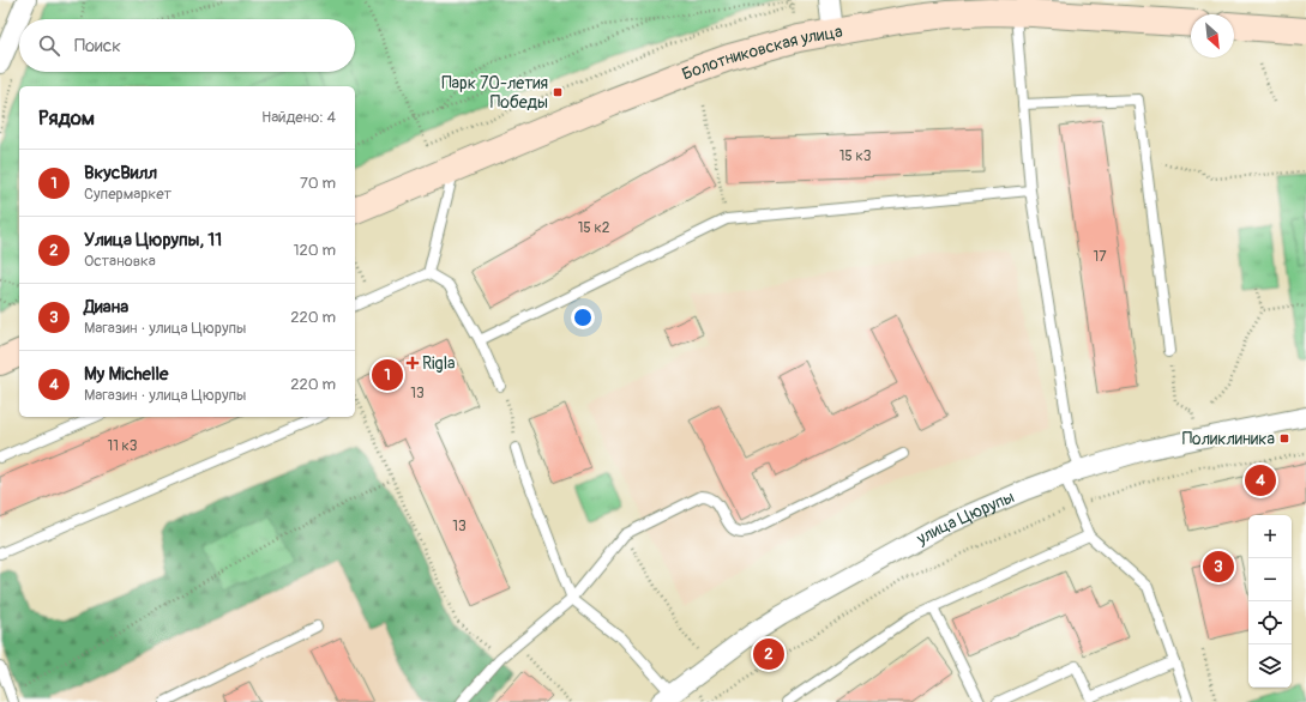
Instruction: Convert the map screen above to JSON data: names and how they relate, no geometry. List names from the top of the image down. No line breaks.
{"streets":{"street":["Болотниковская улица","улица Цюрупы"]},"places":{"transit":["Парк 70-летия Победы","Поликлиника"],"health":["Rigla"]},"house_numbers":["15 к3","15 к2","17","13","11 к3","13"],"north":"bottom right","page":{"search":"Поиск","heading":["Рядом","Найдено: 4"],"list":[{"mark":"1","name":"ВкусВилл","note":"Супермаркет","value":"70 m"},{"mark":"2","name":"Улица Цюрупы, 11","note":"Остановка","value":"120 m"},{"mark":"3","name":"Диана","note":"Магазин · улица Цюрупы","value":"220 m"},{"mark":"4","name":"My Michelle","note":"Магазин · улица Цюрупы","value":"220 m"}],"pins":["1","4","3","2"],"map_buttons":["+","−"]}}
